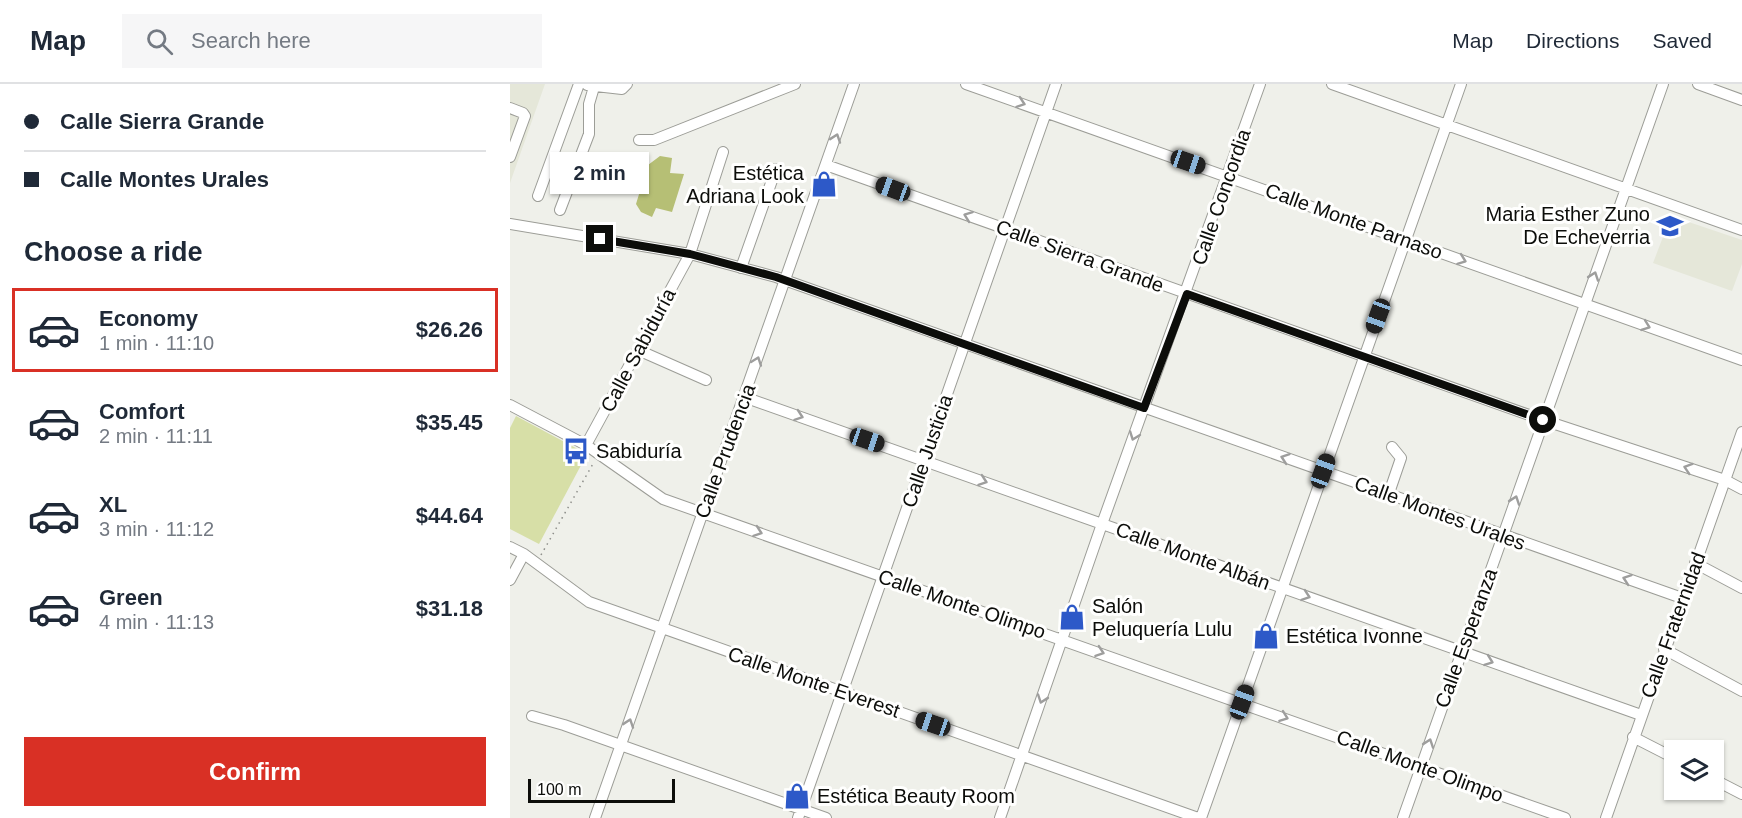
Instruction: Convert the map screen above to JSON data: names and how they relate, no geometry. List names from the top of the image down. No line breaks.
{"streets":{"street":["Calle Concordia","Calle Monte Parnaso","Calle Sierra Grande","Calle Sabiduría","Calle Prudencia","Calle Justicia","Calle Montes Urales","Calle Monte Albán","Calle Monte Olimpo","Calle Fraternidad","Calle Esperanza","Calle Monte Everest"]},"crossings":[["Calle Concordia","Calle Monte Parnaso"],["Calle Concordia","Calle Sierra Grande"],["Calle Concordia","Calle Montes Urales"],["Calle Concordia","Calle Monte Albán"],["Calle Concordia","Calle Monte Olimpo"],["Calle Concordia","Calle Monte Everest"],["Calle Monte Parnaso","Calle Justicia"],["Calle Monte Parnaso","Calle Esperanza"],["Calle Sierra Grande","Calle Prudencia"],["Calle Sierra Grande","Calle Justicia"],["Calle Sierra Grande","Calle Fraternidad"],["Calle Sierra Grande","Calle Esperanza"],["Calle Sabiduría","Calle Montes Urales"],["Calle Sabiduría","Calle Monte Olimpo"],["Calle Prudencia","Calle Montes Urales"],["Calle Prudencia","Calle Monte Albán"],["Calle Prudencia","Calle Monte Olimpo"],["Calle Prudencia","Calle Monte Everest"],["Calle Justicia","Calle Montes Urales"],["Calle Justicia","Calle Monte Albán"],["Calle Justicia","Calle Monte Olimpo"],["Calle Justicia","Calle Monte Everest"],["Calle Montes Urales","Calle Fraternidad"],["Calle Montes Urales","Calle Esperanza"],["Calle Monte Albán","Calle Fraternidad"],["Calle Monte Albán","Calle Esperanza"],["Calle Monte Olimpo","Calle Esperanza"]],"one_way":["Calle Monte Parnaso","Calle Sierra Grande","Calle Prudencia","Calle Monte Albán","Calle Monte Olimpo","Calle Esperanza"],"places":{"shop":["Estética Adriana Look","Salón Peluquería Lulu","Estética Ivonne","Estética Beauty Room"],"school or university":["Maria Esther Zuno De Echeverria"],"bus stop":["Sabiduría"]},"scale_bar":"100 m","page":{"header":"Map","search":"Search here","nav":["Map","Directions","Saved"],"banner":["Calle Sierra Grande","Calle Montes Urales"],"bubble":"2 min","heading":"Choose a ride","list":[{"name":"Economy","note":"1 min · 11:10","value":"$26.26"},{"name":"Comfort","note":"2 min · 11:11","value":"$35.45"},{"name":"XL","note":"3 min · 11:12","value":"$44.64"},{"name":"Green","note":"4 min · 11:13","value":"$31.18"}],"buttons":"Confirm","scale":"100 m"}}
